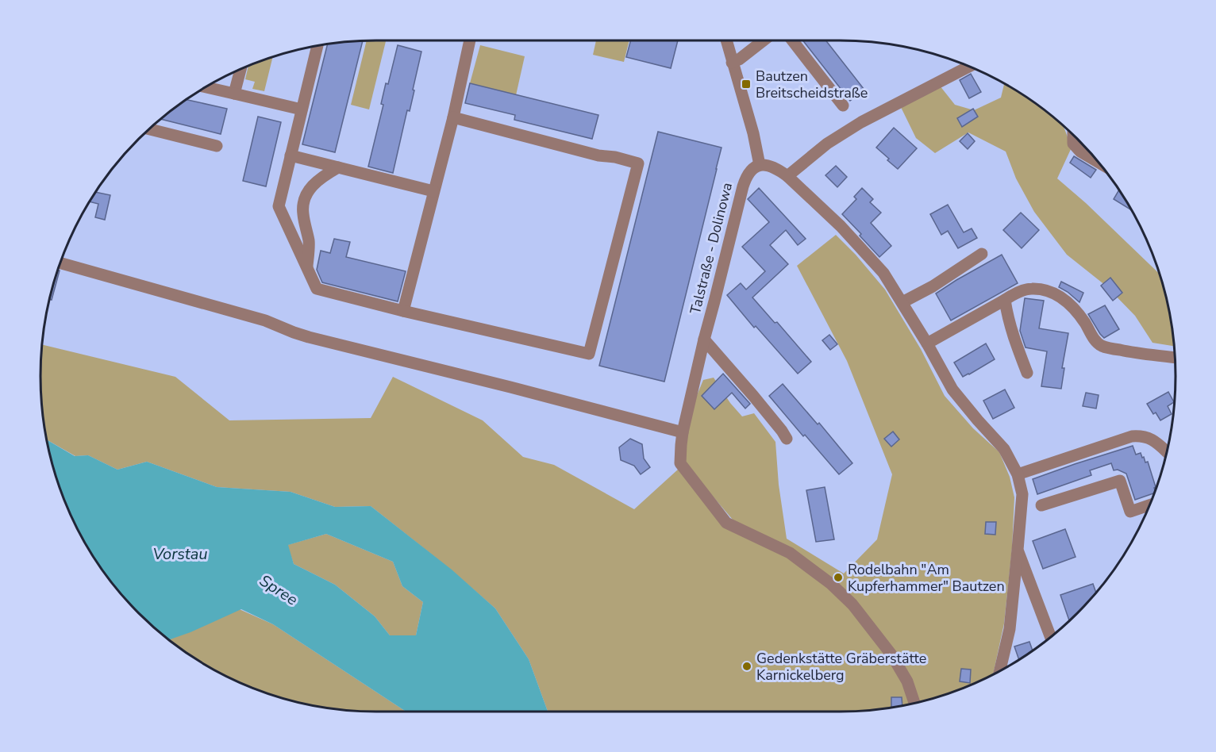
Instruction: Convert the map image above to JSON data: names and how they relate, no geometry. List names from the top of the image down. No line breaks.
{"streets":{"street":["Talstraße - Dolinowa"]},"water":["Vorstau","Spree"],"places":{"transit":["Bautzen Breitscheidstraße"],"other":["Rodelbahn \"Am Kupferhammer\" Bautzen","Gedenkstätte Gräberstätte Karnickelberg"]}}
